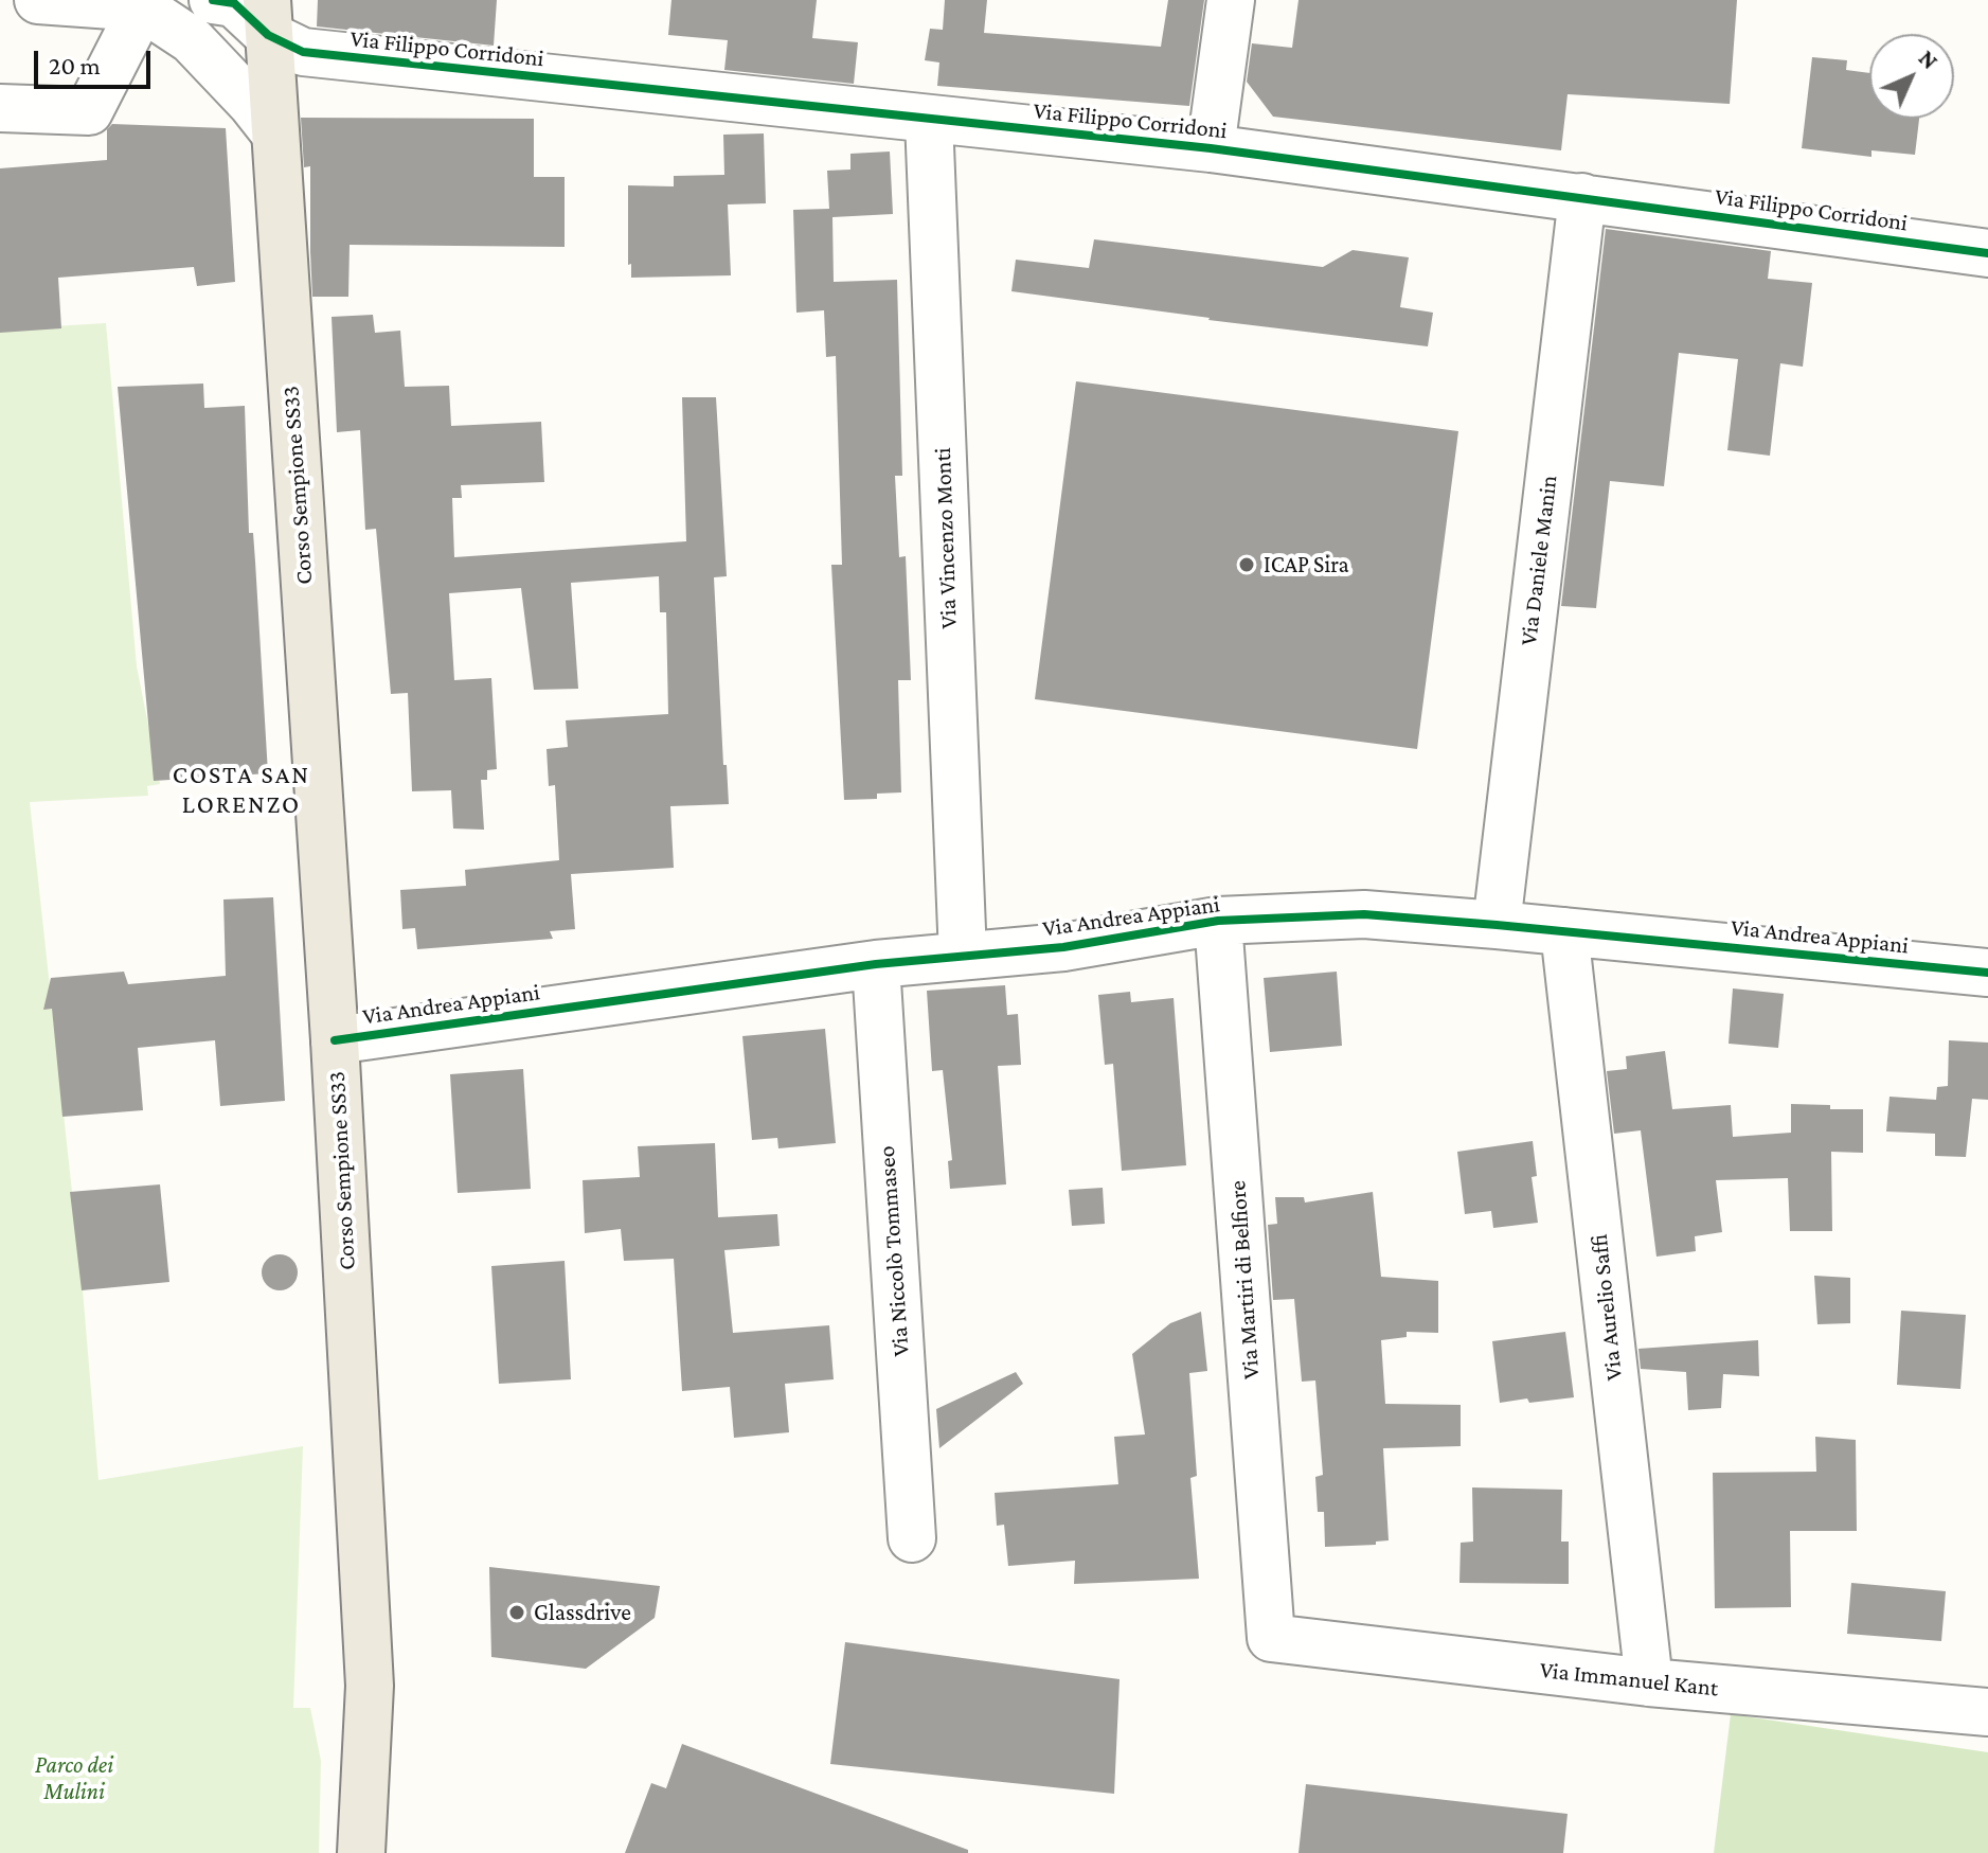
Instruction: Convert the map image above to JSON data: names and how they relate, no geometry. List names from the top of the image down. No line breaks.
{"streets":{"main road":["Corso Sempione SS33"],"street":["Via Filippo Corridoni","Via Vincenzo Monti","Via Daniele Manin","Via Andrea Appiani","Via Niccolò Tommaseo","Via Martiri di Belfiore","Via Aurelio Saffi","Via Immanuel Kant"]},"crossings":[["Via Filippo Corridoni","Corso Sempione SS33"],["Via Filippo Corridoni","Via Vincenzo Monti"],["Via Filippo Corridoni","Via Daniele Manin"],["Corso Sempione SS33","Via Andrea Appiani"],["Via Vincenzo Monti","Via Andrea Appiani"],["Via Daniele Manin","Via Andrea Appiani"],["Via Andrea Appiani","Via Niccolò Tommaseo"],["Via Andrea Appiani","Via Martiri di Belfiore"],["Via Andrea Appiani","Via Aurelio Saffi"],["Via Martiri di Belfiore","Via Immanuel Kant"],["Via Aurelio Saffi","Via Immanuel Kant"]],"districts":["COSTA SAN LORENZO"],"parks":["Parco dei Mulini"],"places":["ICAP Sira","Glassdrive"],"scale_bar":"20 m","north":"top right"}
